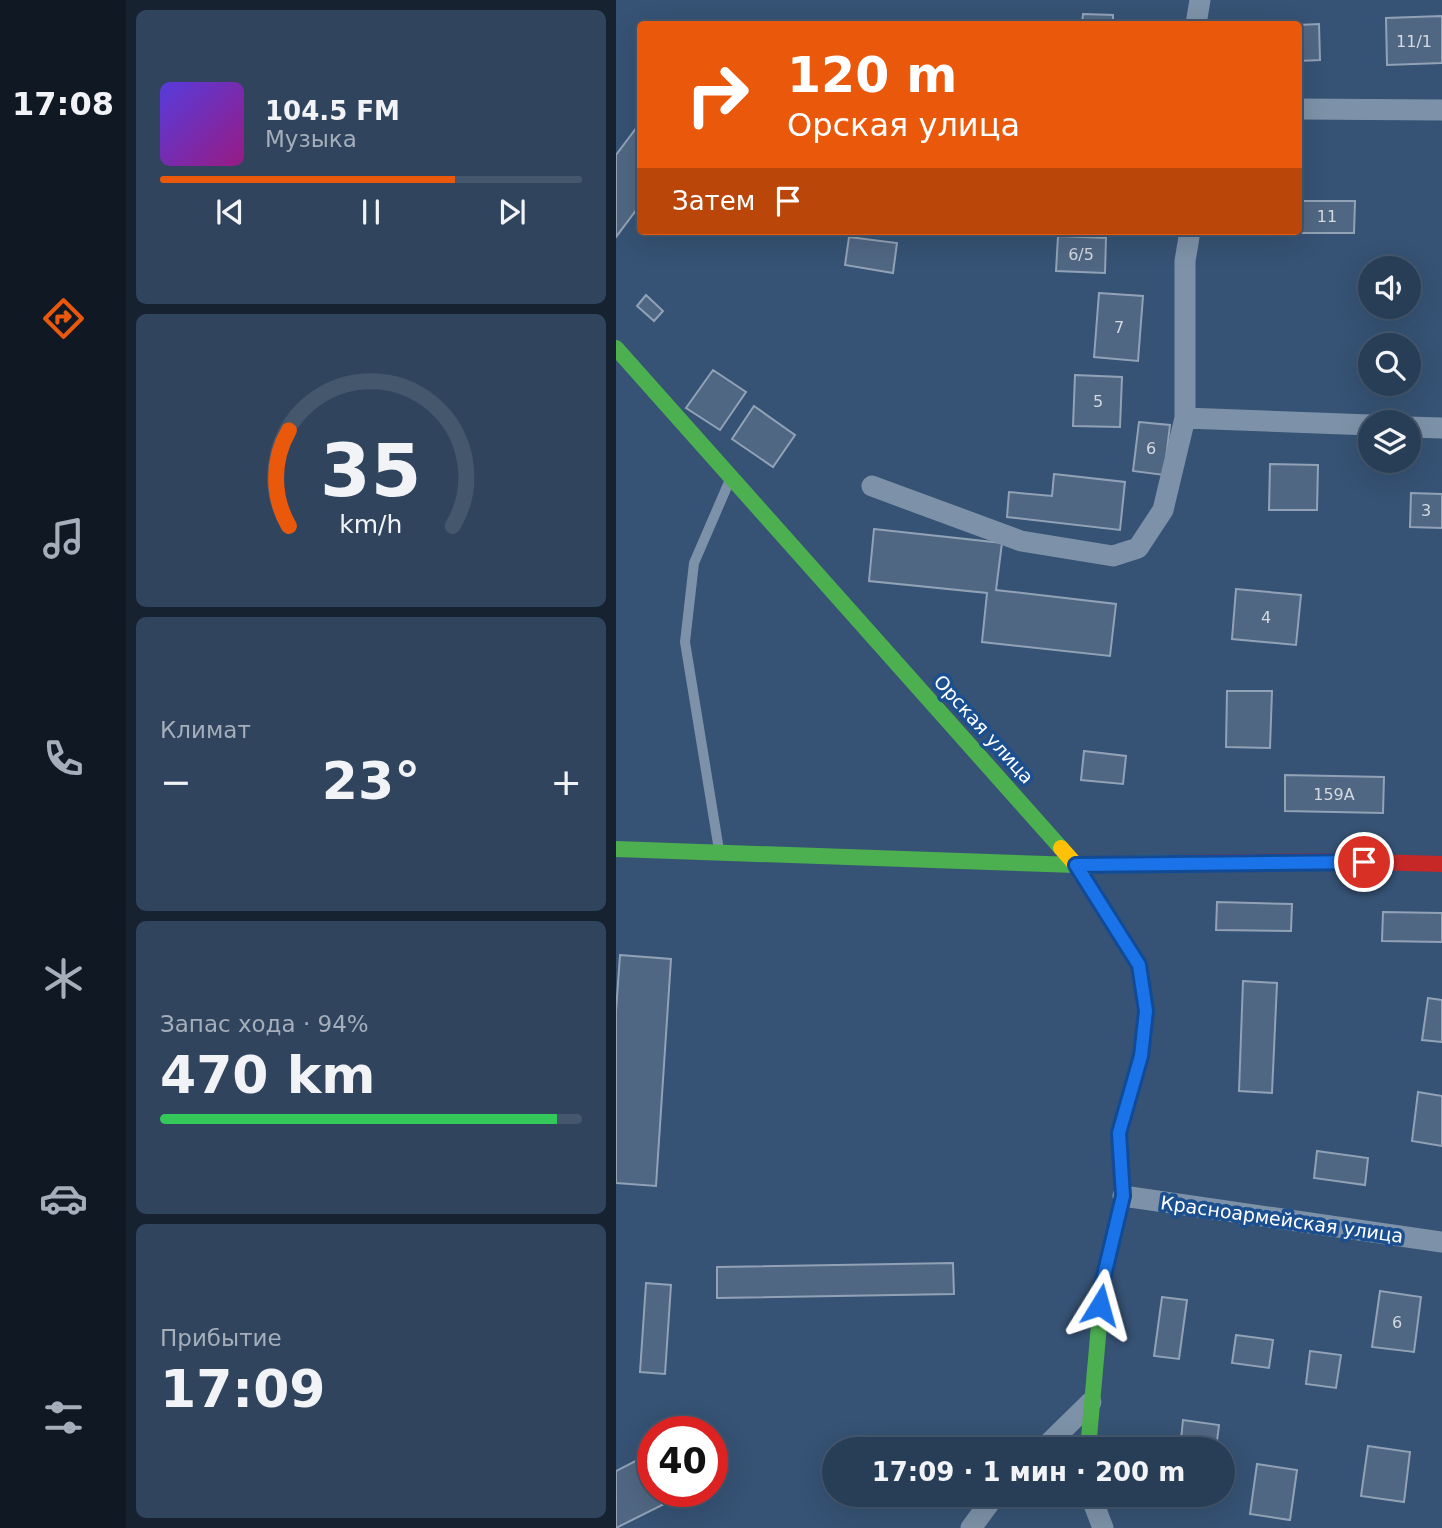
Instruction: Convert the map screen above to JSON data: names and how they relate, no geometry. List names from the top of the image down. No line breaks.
{"streets":{"street":["Орская улица","Красноармейская улица"]},"crossings":[["Орская улица","Красноармейская улица"]],"house_numbers":["11/1","11","6/5","7","5","6","3","4","159А","6"],"page":{"tabs":"17:08","turn":["120 m","Орская улица"],"song":["104.5 FM","Музыка"],"then":"Затем","tile":["Климат",["Запас хода · 94%","470 km"],["Прибытие","17:09"]],"heat":["−","23°","+"],"limit":"40","trip":"17:09 · 1 мин · 200 m","gauge":["35","km/h"]}}
